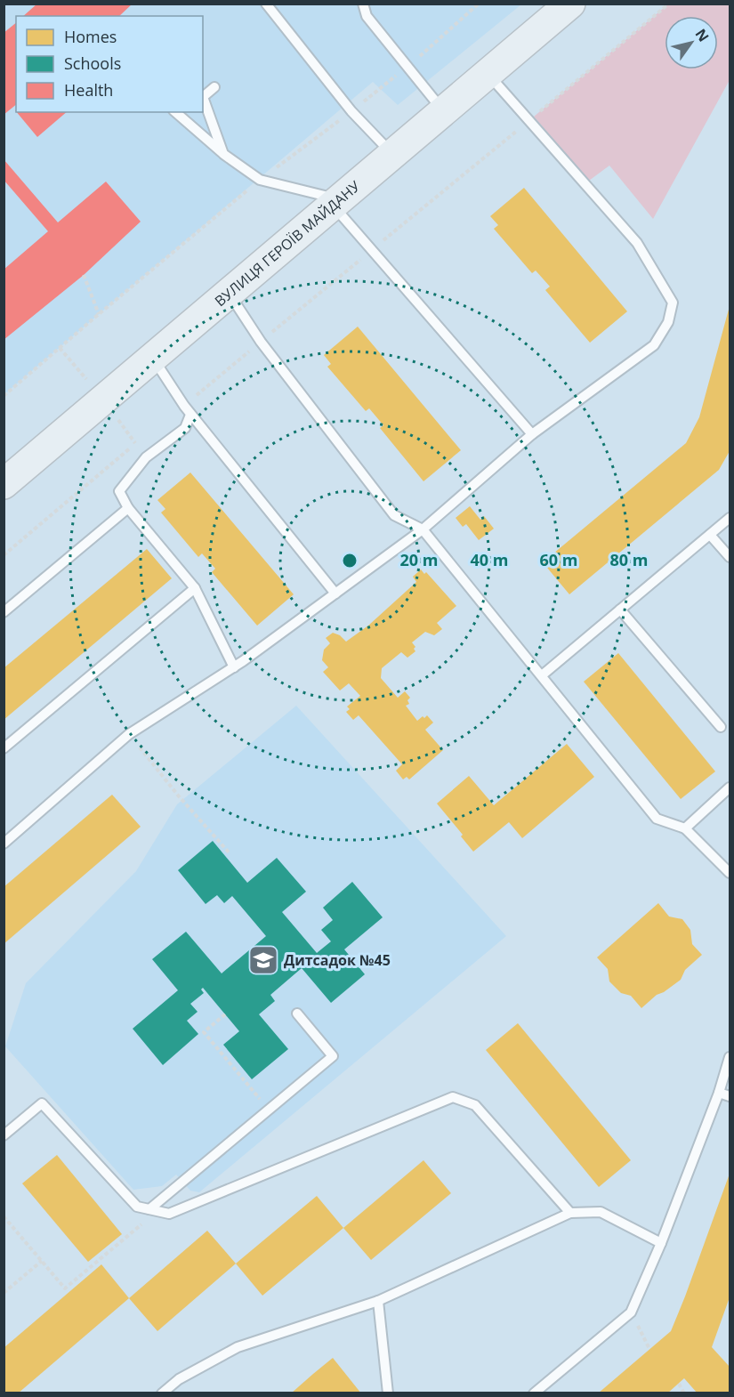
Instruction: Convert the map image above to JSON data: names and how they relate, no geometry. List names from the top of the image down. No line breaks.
{"streets":{"main road":["ВУЛИЦЯ ГЕРОЇВ МАЙДАНУ"]},"places":{"school or university":["Дитсадок №45"]},"legend":["Homes","Schools","Health"],"north":"top right","rings":["20 m","40 m","60 m","80 m"]}
